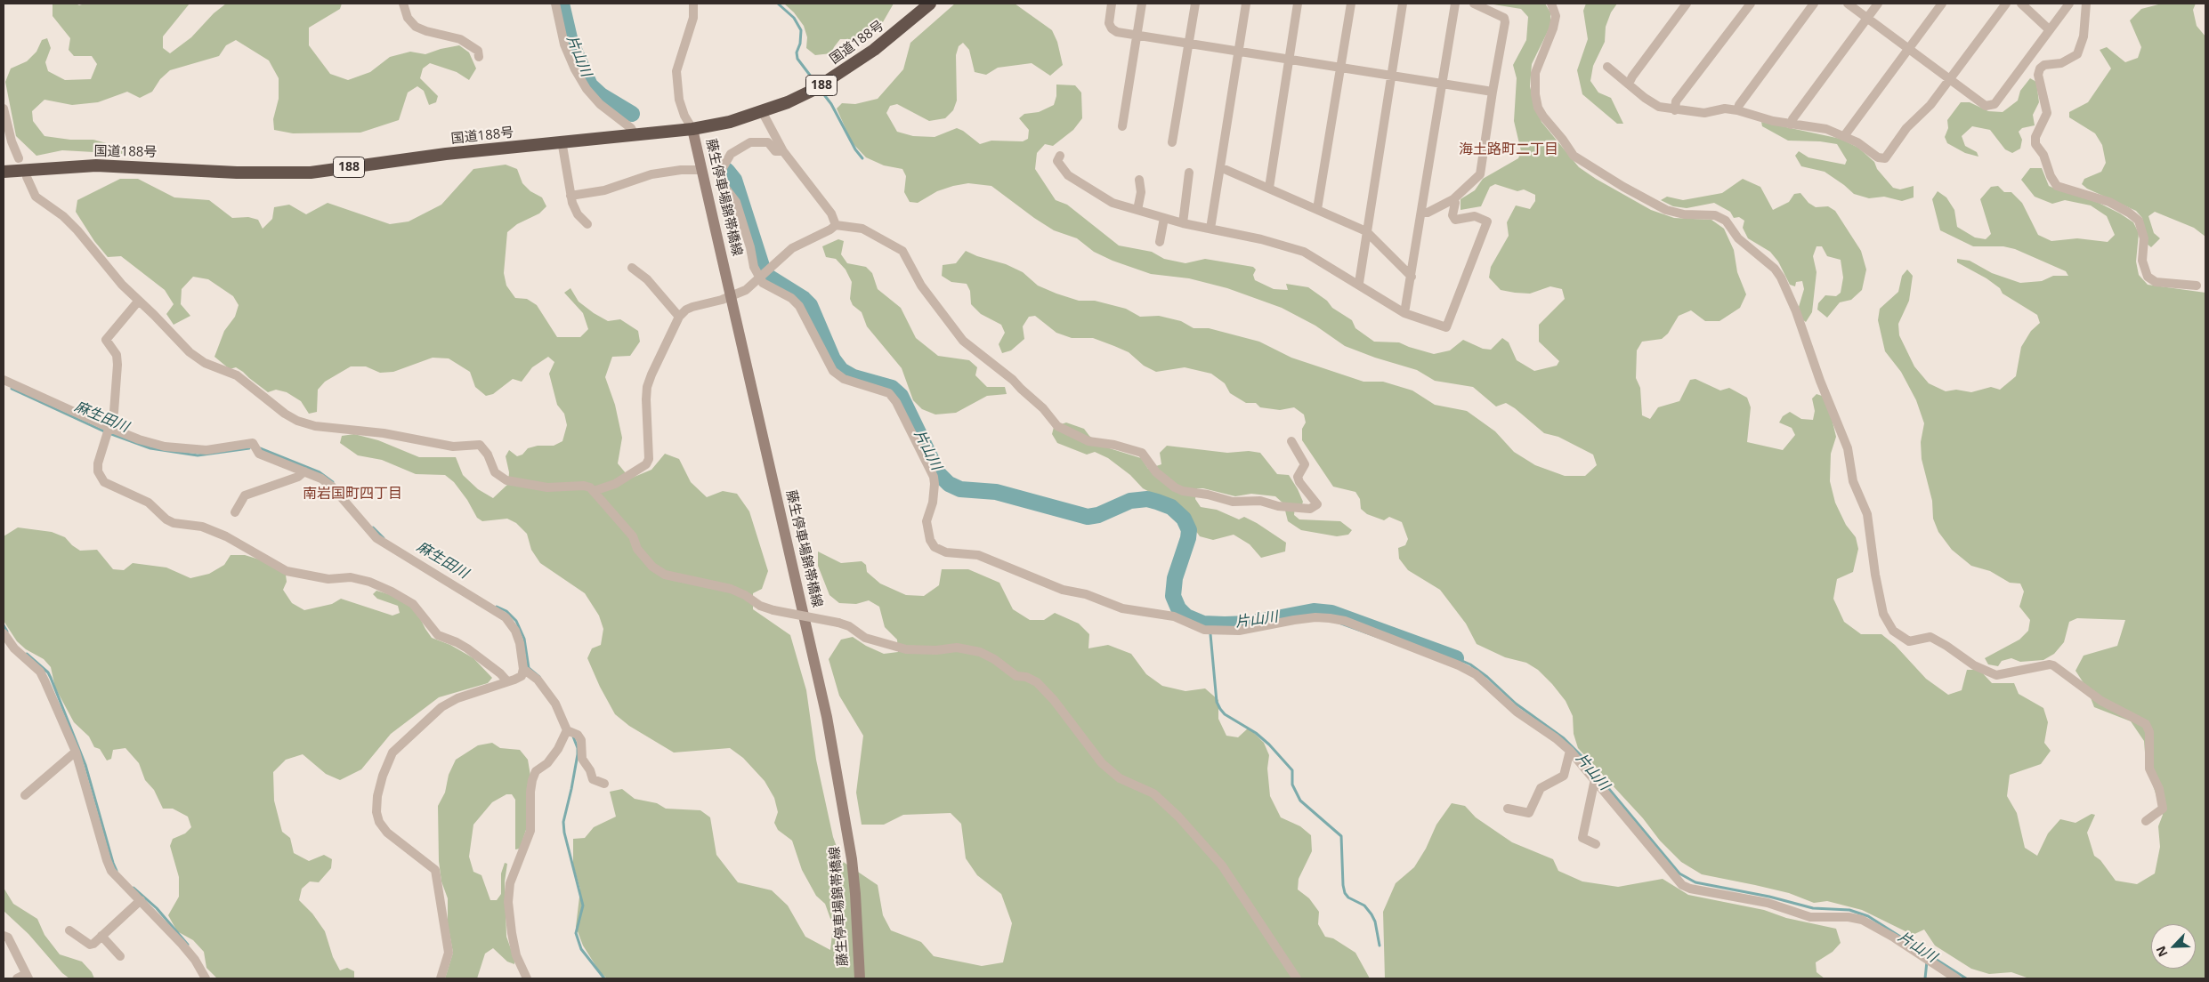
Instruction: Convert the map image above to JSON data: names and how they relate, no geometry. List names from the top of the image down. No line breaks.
{"streets":{"highway":["国道188号","188"],"main road":["藤生停車場錦帯橋線"]},"crossings":[["国道188号","藤生停車場錦帯橋線"]],"districts":["海土路町二丁目","南岩国町四丁目"],"water":["片山川","麻生田川"],"north":"bottom left"}
